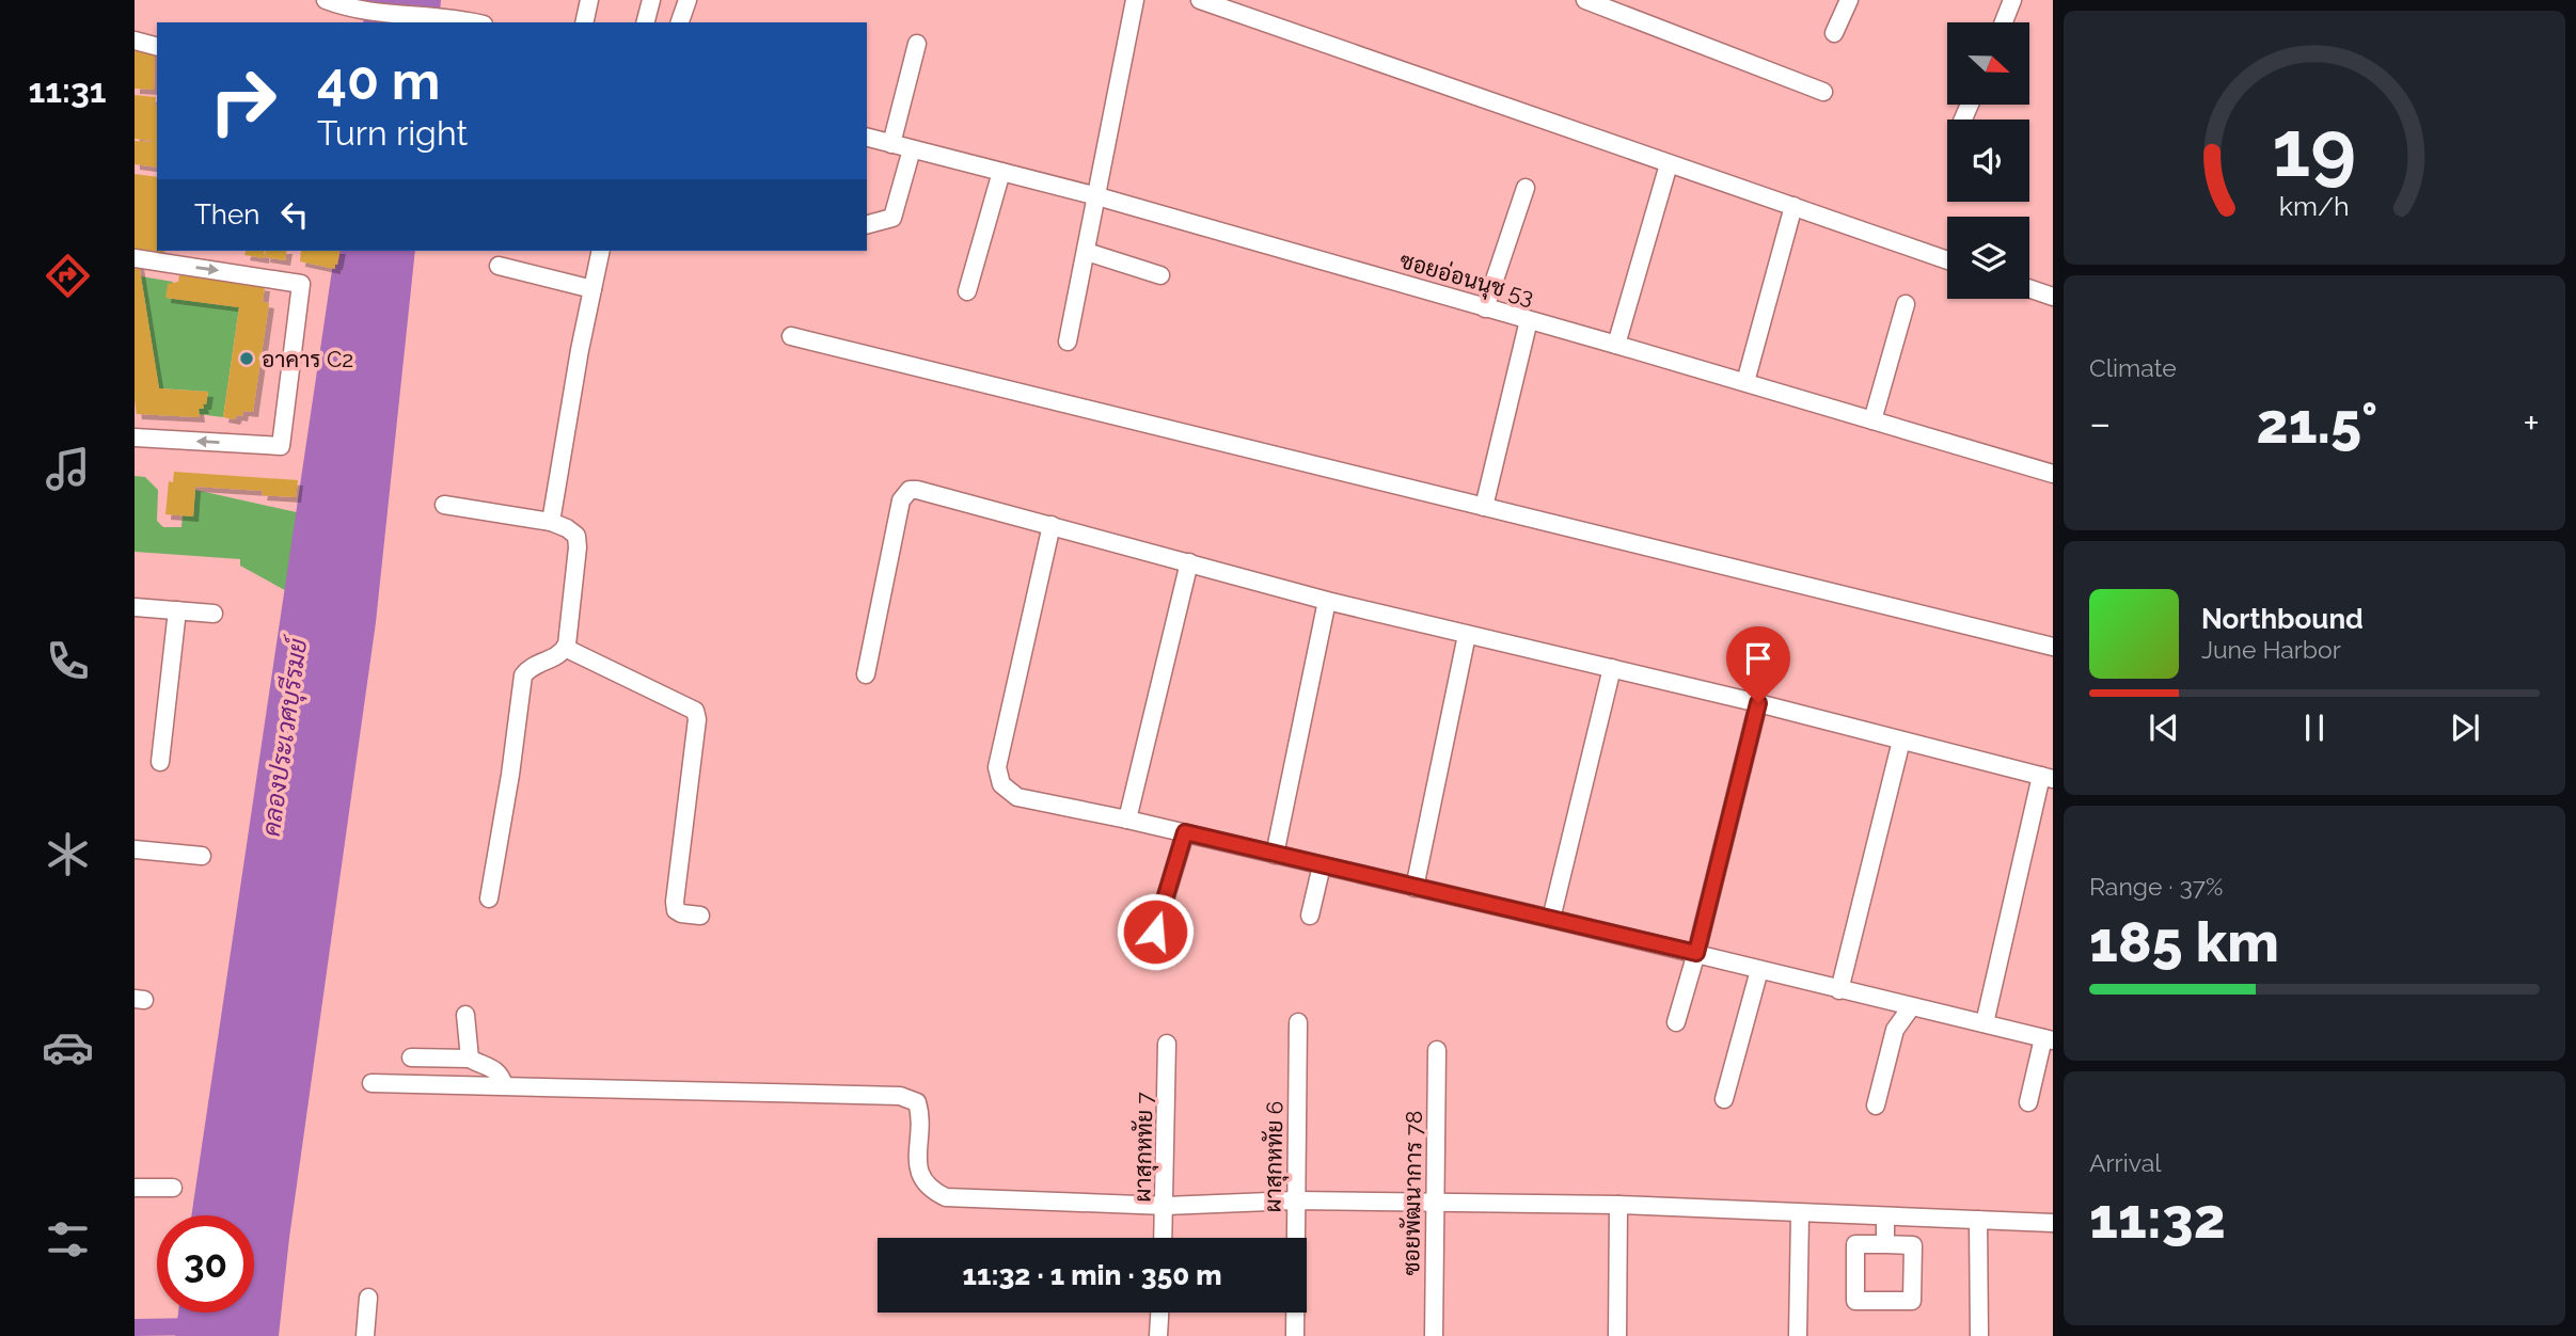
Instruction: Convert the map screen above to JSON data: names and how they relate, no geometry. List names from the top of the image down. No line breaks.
{"streets":{"street":["ซอยอ่อนนุช 53","ผาสุกหทัย 7","ผาสุกหทัย 6","ซอยพัฒนาการ 78"]},"water":["คลองประเวศบุรีรมย์"],"places":["อาคาร C2"],"north":"right","page":{"tabs":"11:31","turn":["40 m","Turn right"],"then":"Then","tile":["Climate",["Range · 37%","185 km"],["Arrival","11:32"]],"heat":["−","21.5°","+"],"song":["Northbound","June Harbor"],"limit":"30","trip":"11:32 · 1 min · 350 m","gauge":["19","km/h"]}}
